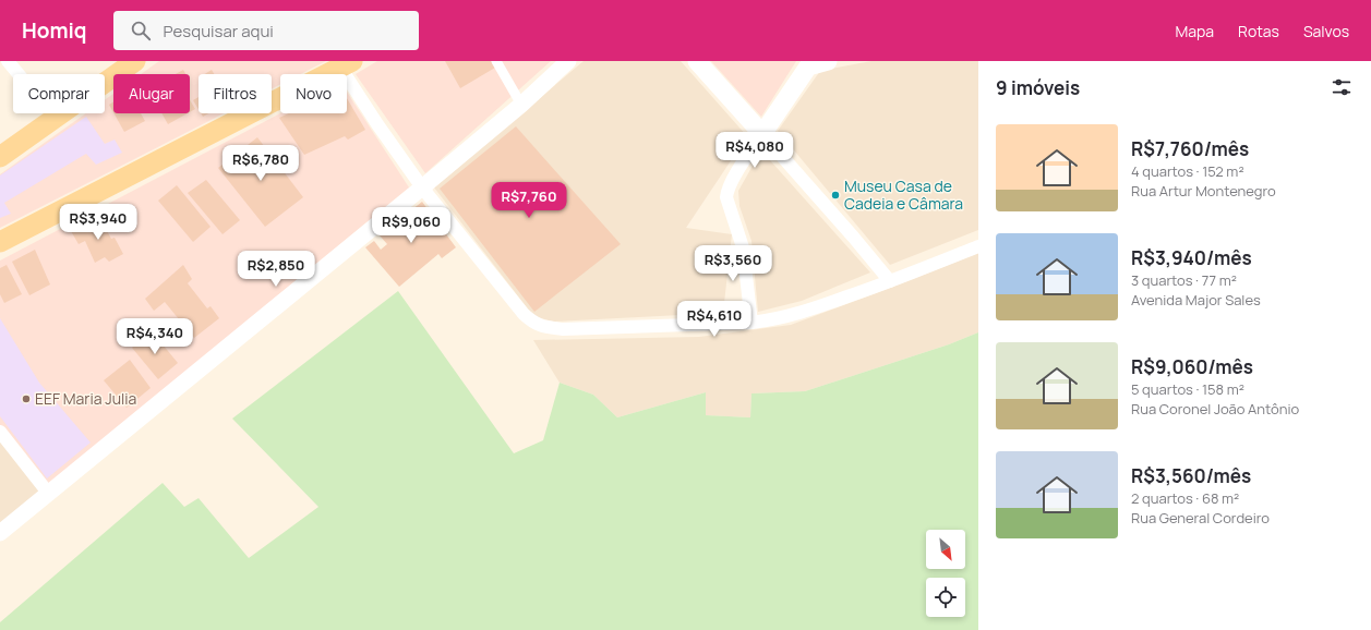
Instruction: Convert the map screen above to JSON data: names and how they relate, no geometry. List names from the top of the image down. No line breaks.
{"places":["Museu Casa de Cadeia e Câmara","EEF Maria Julia"],"north":"bottom right","page":{"header":"Homiq","search":"Pesquisar aqui","nav":["Mapa","Rotas","Salvos"],"heading":"9 imóveis","chip":["Comprar","Alugar","Filtros","Novo"],"list":[{"name":"R$7,760/mês","note":"4 quartos · 152 m² · Rua Artur Montenegro"},{"name":"R$3,940/mês","note":"3 quartos · 77 m² · Avenida Major Sales"},{"name":"R$9,060/mês","note":"5 quartos · 158 m² · Rua Coronel João Antônio"},{"name":"R$3,560/mês","note":"2 quartos · 68 m² · Rua General Cordeiro"}],"price":["R$4,080","R$6,780","R$7,760","R$3,940","R$9,060","R$3,560","R$2,850","R$4,610","R$4,340"]}}
